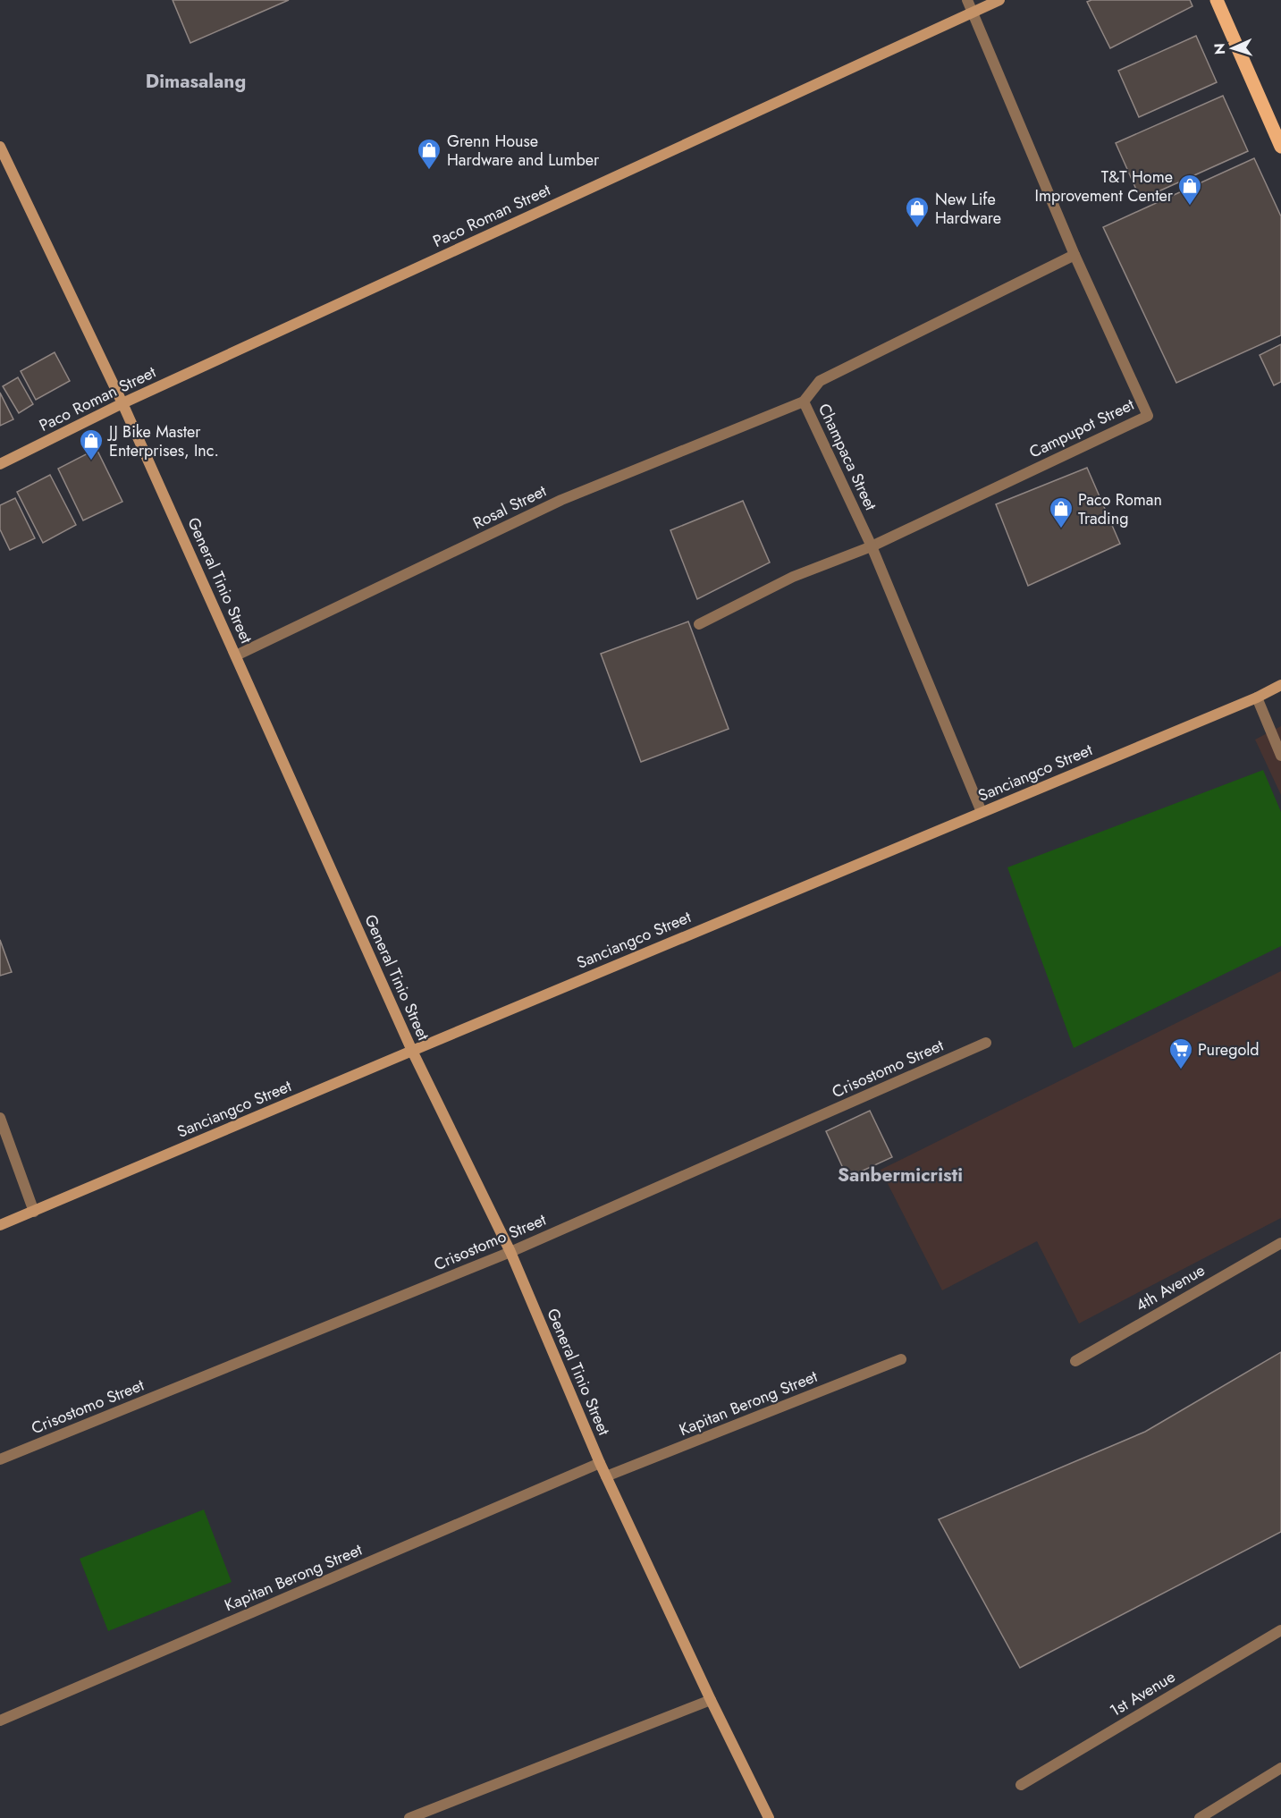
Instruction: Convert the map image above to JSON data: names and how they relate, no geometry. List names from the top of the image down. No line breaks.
{"streets":{"street":["Paco Roman Street","Campupot Street","Champaca Street","Rosal Street","General Tinio Street","Sanciangco Street","Crisostomo Street","4th Avenue","Kapitan Berong Street","1st Avenue"]},"crossings":[["Paco Roman Street","General Tinio Street"],["Campupot Street","Champaca Street"],["Champaca Street","Rosal Street"],["Champaca Street","Sanciangco Street"],["Rosal Street","General Tinio Street"],["General Tinio Street","Sanciangco Street"],["General Tinio Street","Crisostomo Street"],["General Tinio Street","Kapitan Berong Street"]],"districts":["Dimasalang","Sanbermicristi"],"places":{"shop":["Grenn House Hardware and Lumber","T&T Home Improvement Center","New Life Hardware","JJ Bike Master Enterprises, Inc.","Paco Roman Trading"],"supermarket":["Puregold"]},"north":"left"}
